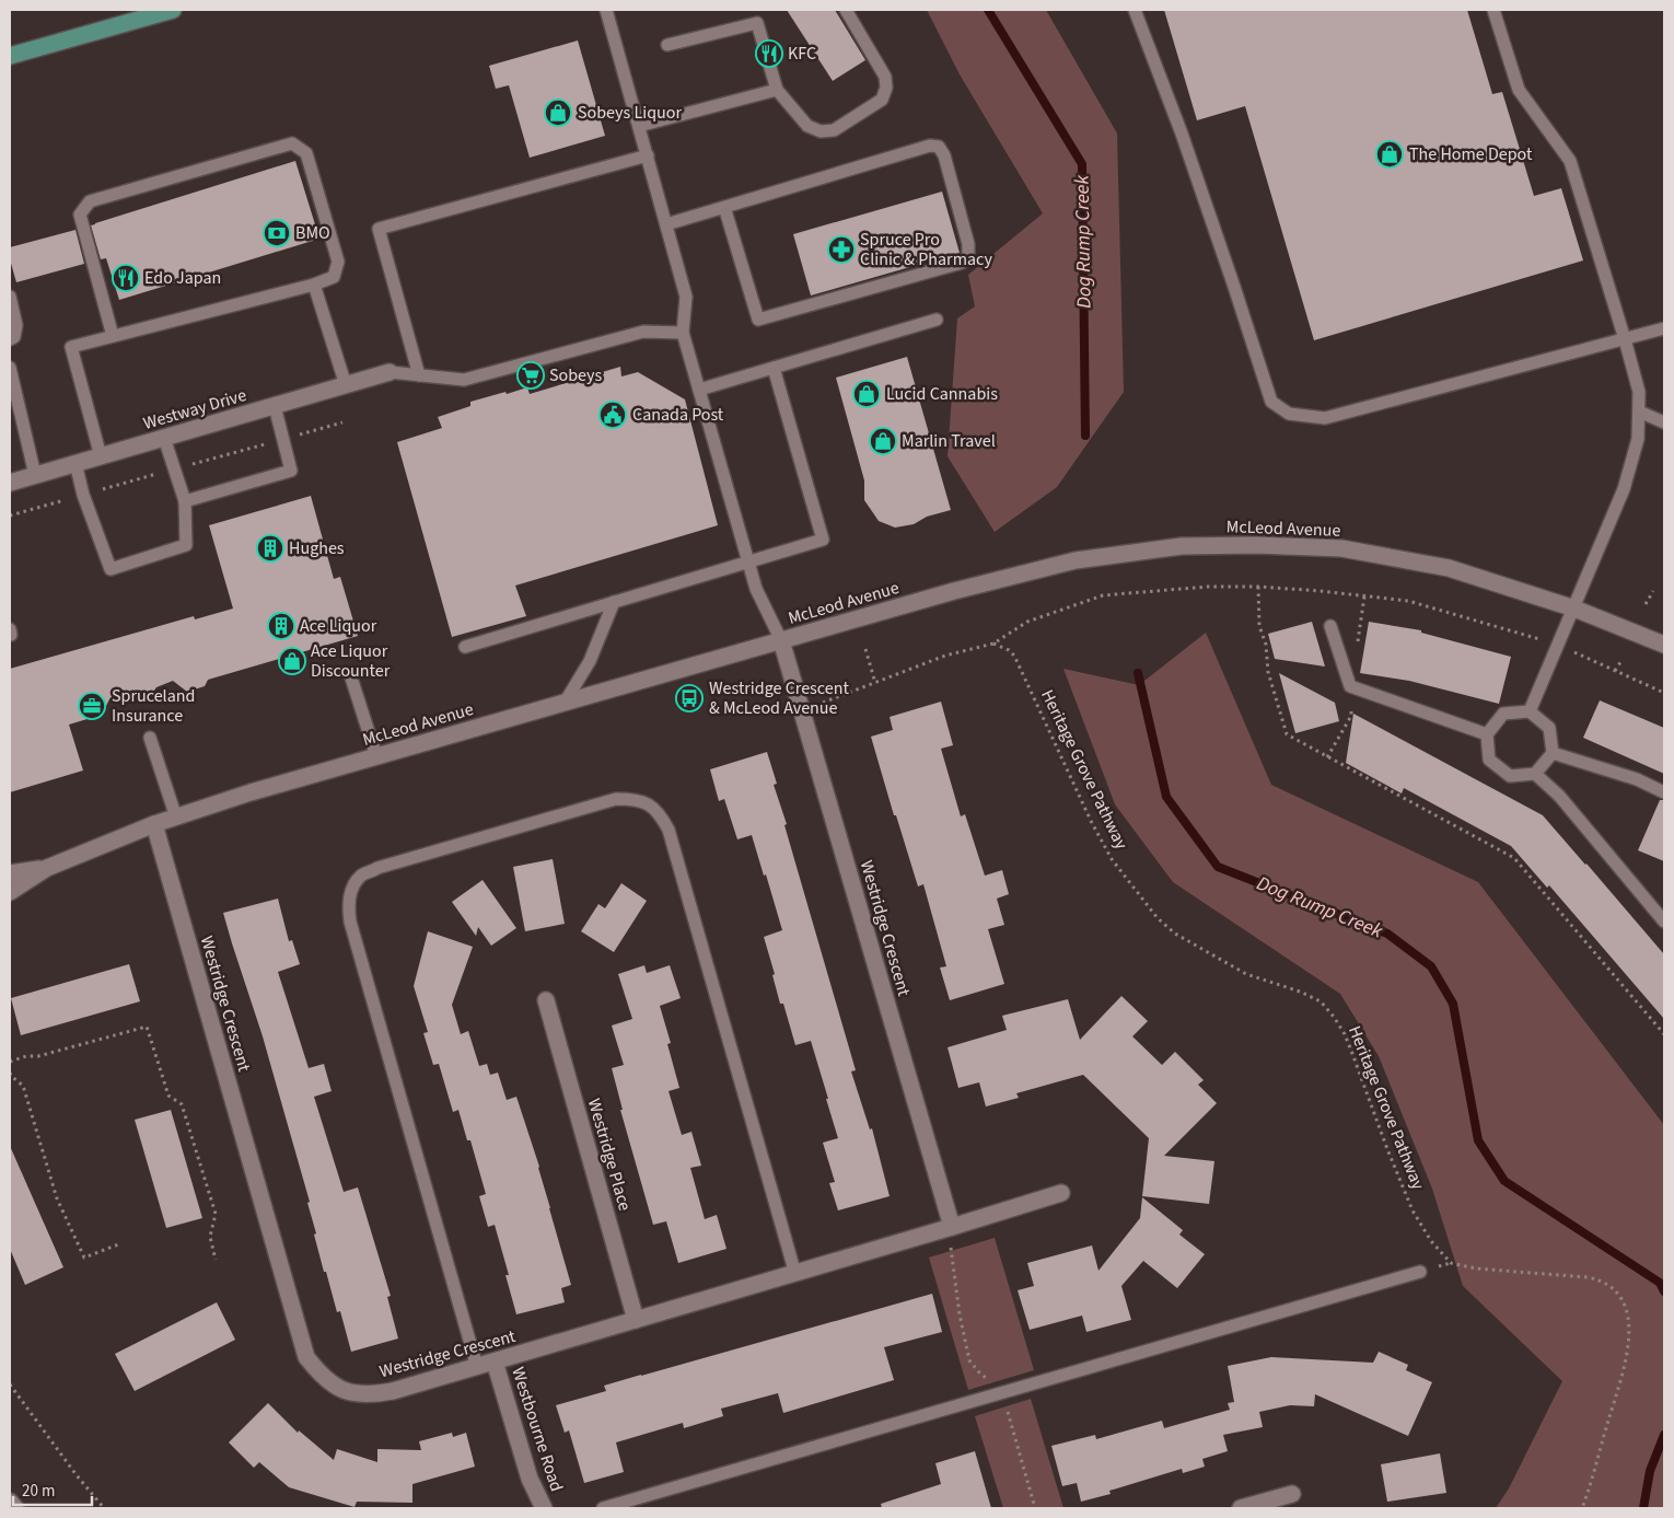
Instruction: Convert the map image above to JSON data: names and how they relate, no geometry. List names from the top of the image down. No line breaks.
{"streets":{"street":["Westway Drive","McLeod Avenue","Westridge Crescent","Westridge Place","Westbourne Road"],"path":["Heritage Grove Pathway"]},"crossings":[["McLeod Avenue","Westridge Crescent"],["Westridge Crescent","Westridge Place"],["Westridge Crescent","Westbourne Road"]],"water":["Dog Rump Creek"],"places":{"restaurant":["KFC","Edo Japan"],"shop":["Sobeys Liquor","The Home Depot","Lucid Cannabis","Marlin Travel","Ace Liquor Discounter"],"bank":["BMO"],"pharmacy":["Spruce Pro Clinic & Pharmacy"],"supermarket":["Sobeys"],"public building":["Canada Post"],"building":["Hughes","Ace Liquor"],"bus stop":["Westridge Crescent & McLeod Avenue"],"office":["Spruceland Insurance"]},"scale_bar":"20 m"}
